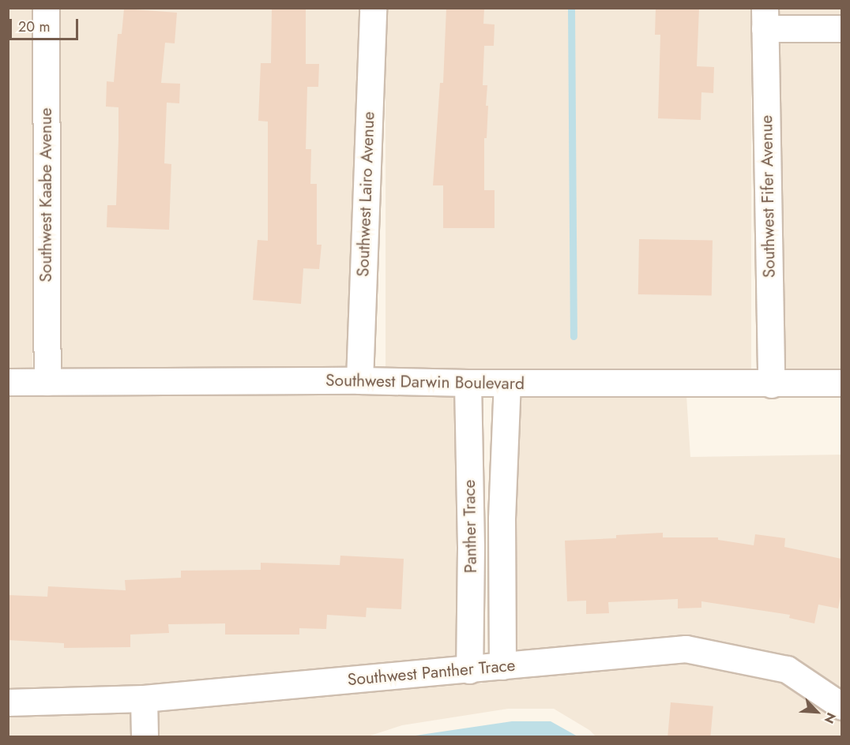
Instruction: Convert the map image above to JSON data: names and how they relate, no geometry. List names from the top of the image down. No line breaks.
{"streets":{"street":["Southwest Lairo Avenue","Southwest Kaabe Avenue","Southwest Fifer Avenue","Southwest Darwin Boulevard","Panther Trace","Southwest Panther Trace"]},"crossings":[["Southwest Lairo Avenue","Southwest Darwin Boulevard"],["Southwest Kaabe Avenue","Southwest Darwin Boulevard"],["Southwest Fifer Avenue","Southwest Darwin Boulevard"],["Southwest Darwin Boulevard","Panther Trace"],["Panther Trace","Southwest Panther Trace"]],"scale_bar":"20 m","north":"bottom right"}
